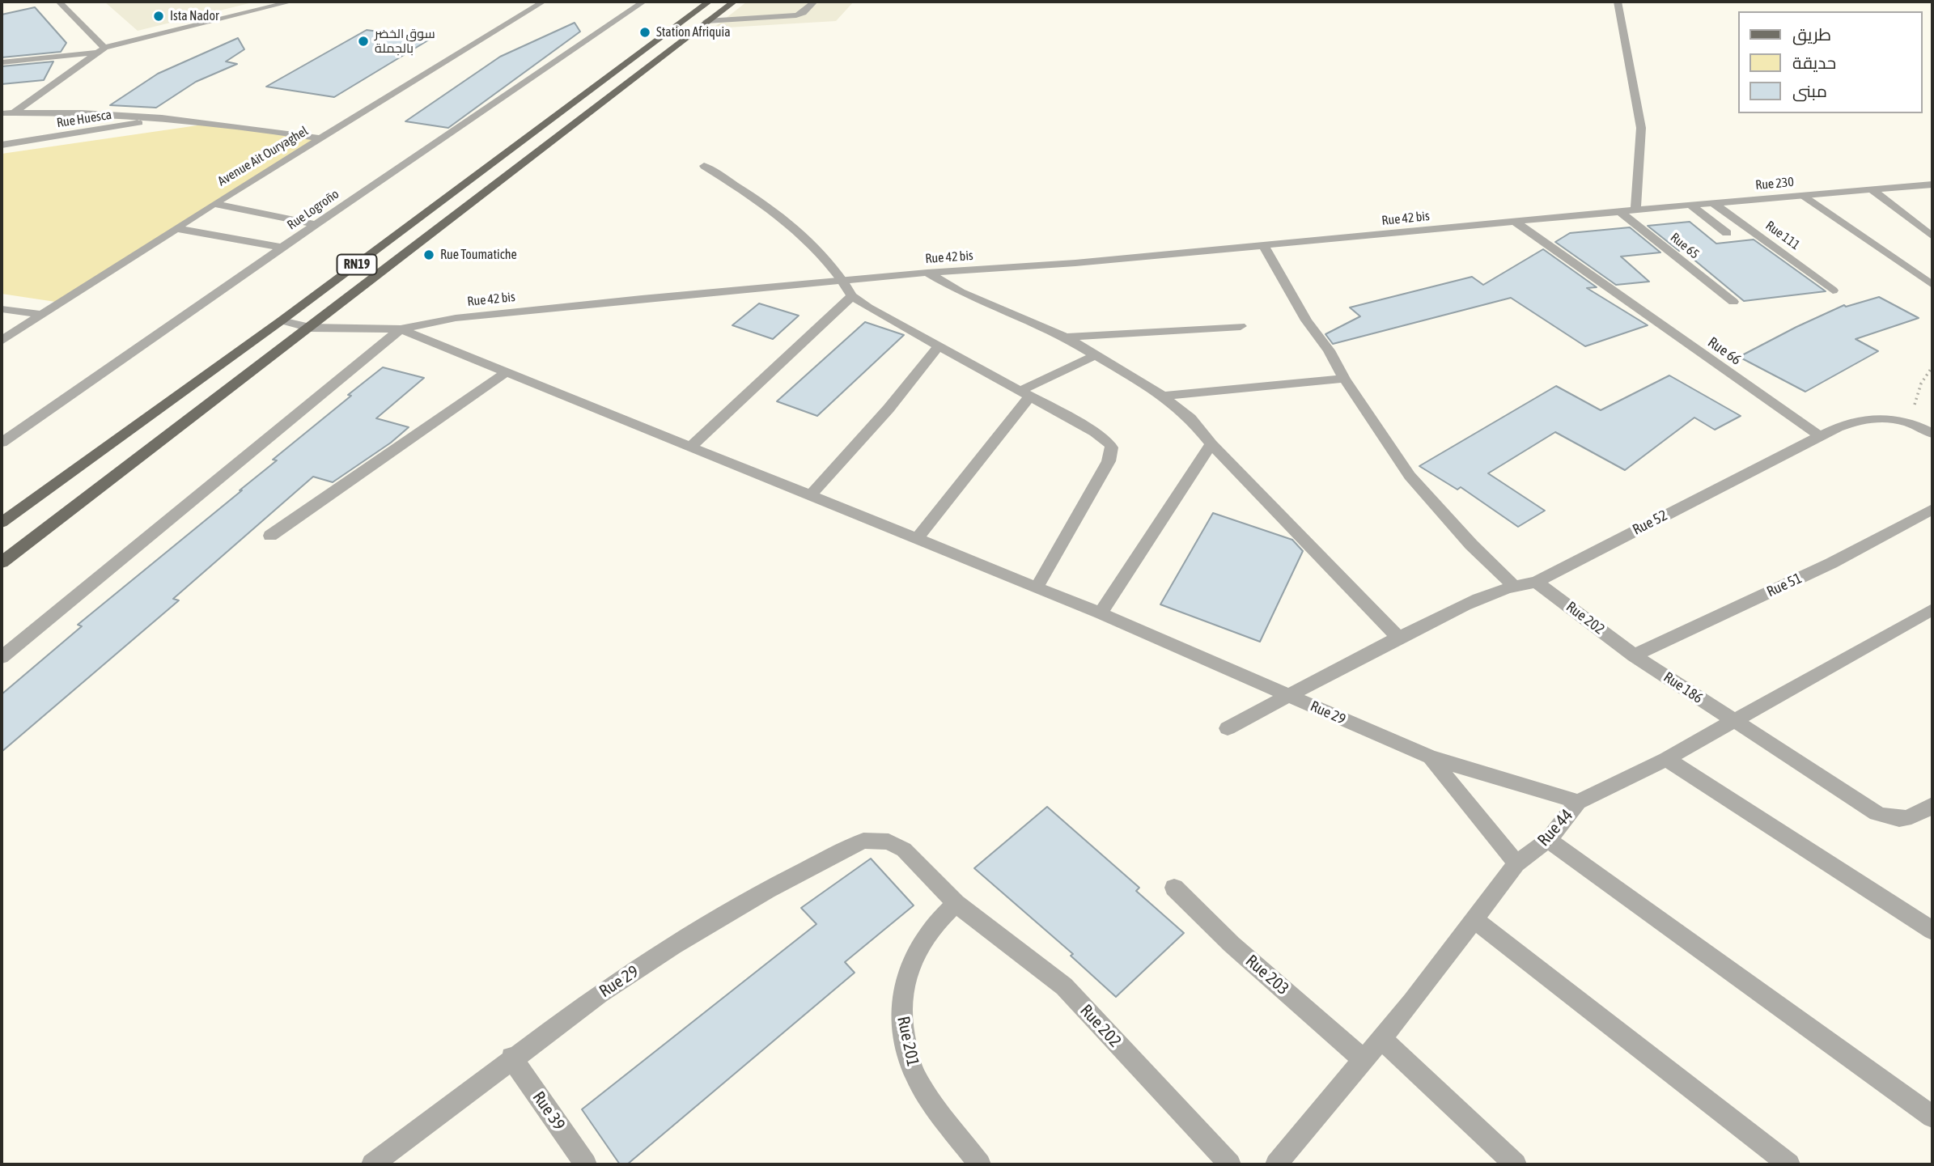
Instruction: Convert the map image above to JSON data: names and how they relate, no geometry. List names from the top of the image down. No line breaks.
{"streets":{"main road":["RN19"],"street":["Rue Huesca","Avenue Ait Ouryaghel","Rue 230","Rue Logroño","Rue 42 bis","Rue 111","Rue 65","Rue 66","Rue 52","Rue 51","Rue 202","Rue 186","Rue 29","Rue 44","Rue 203","Rue 201","Rue 39"]},"crossings":[["Rue 230","Rue 42 bis"],["Rue 230","Rue 111"],["Rue 230","Rue 65"],["Rue 42 bis","Rue 65"],["Rue 42 bis","RN19"],["Rue 42 bis","Rue 66"],["Rue 42 bis","Rue 29"],["Rue 66","Rue 52"],["Rue 52","Rue 202"],["Rue 52","Rue 29"],["Rue 51","Rue 202"],["Rue 51","Rue 186"],["Rue 202","Rue 186"],["Rue 202","Rue 29"],["Rue 202","Rue 201"],["Rue 186","Rue 44"],["Rue 29","Rue 44"],["Rue 29","Rue 201"],["Rue 29","Rue 39"],["Rue 44","Rue 203"]],"places":["Ista Nador","Station Afriquia","سوق الخضر بالجملة","Rue Toumatiche"],"legend":["طريق","حديقة","مبنى"]}
